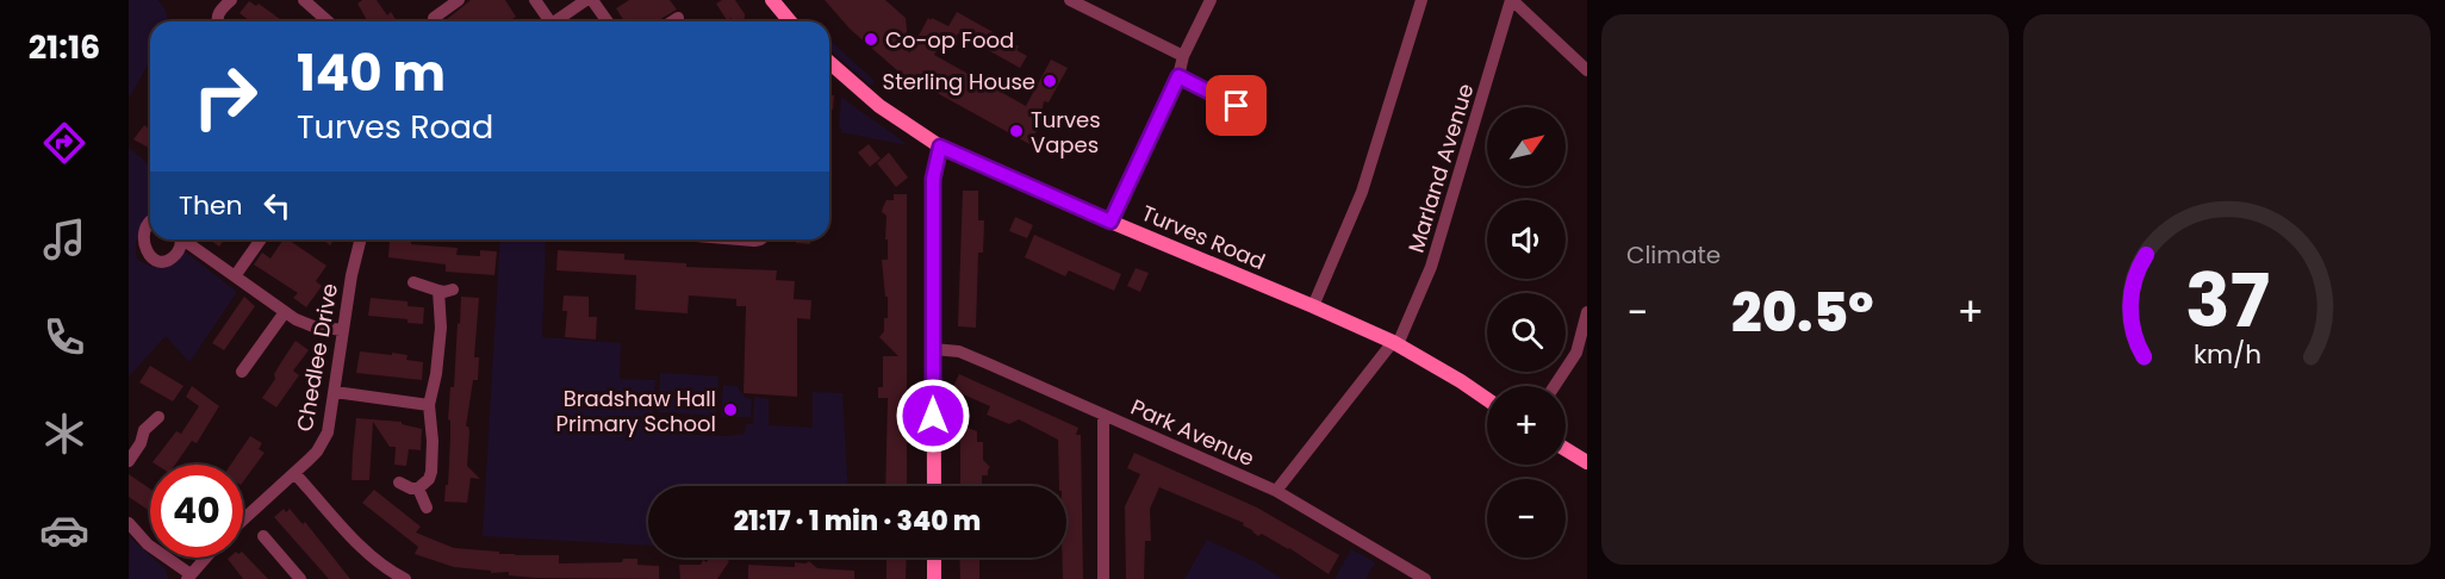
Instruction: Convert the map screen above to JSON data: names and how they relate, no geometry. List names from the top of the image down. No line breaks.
{"streets":{"street":["Marland Avenue","Turves Road","Chedlee Drive","Park Avenue"]},"crossings":[["Marland Avenue","Turves Road"],["Marland Avenue","Park Avenue"]],"places":["Co-op Food","Sterling House","Turves Vapes","Bradshaw Hall Primary School"],"north":"top right","page":{"tabs":"21:16","tile":"Climate","turn":["140 m","Turves Road"],"map_buttons":["+","−"],"then":"Then","heat":["−","20.5°","+"],"limit":"40","trip":"21:17 · 1 min · 340 m","gauge":["37","km/h"]}}
